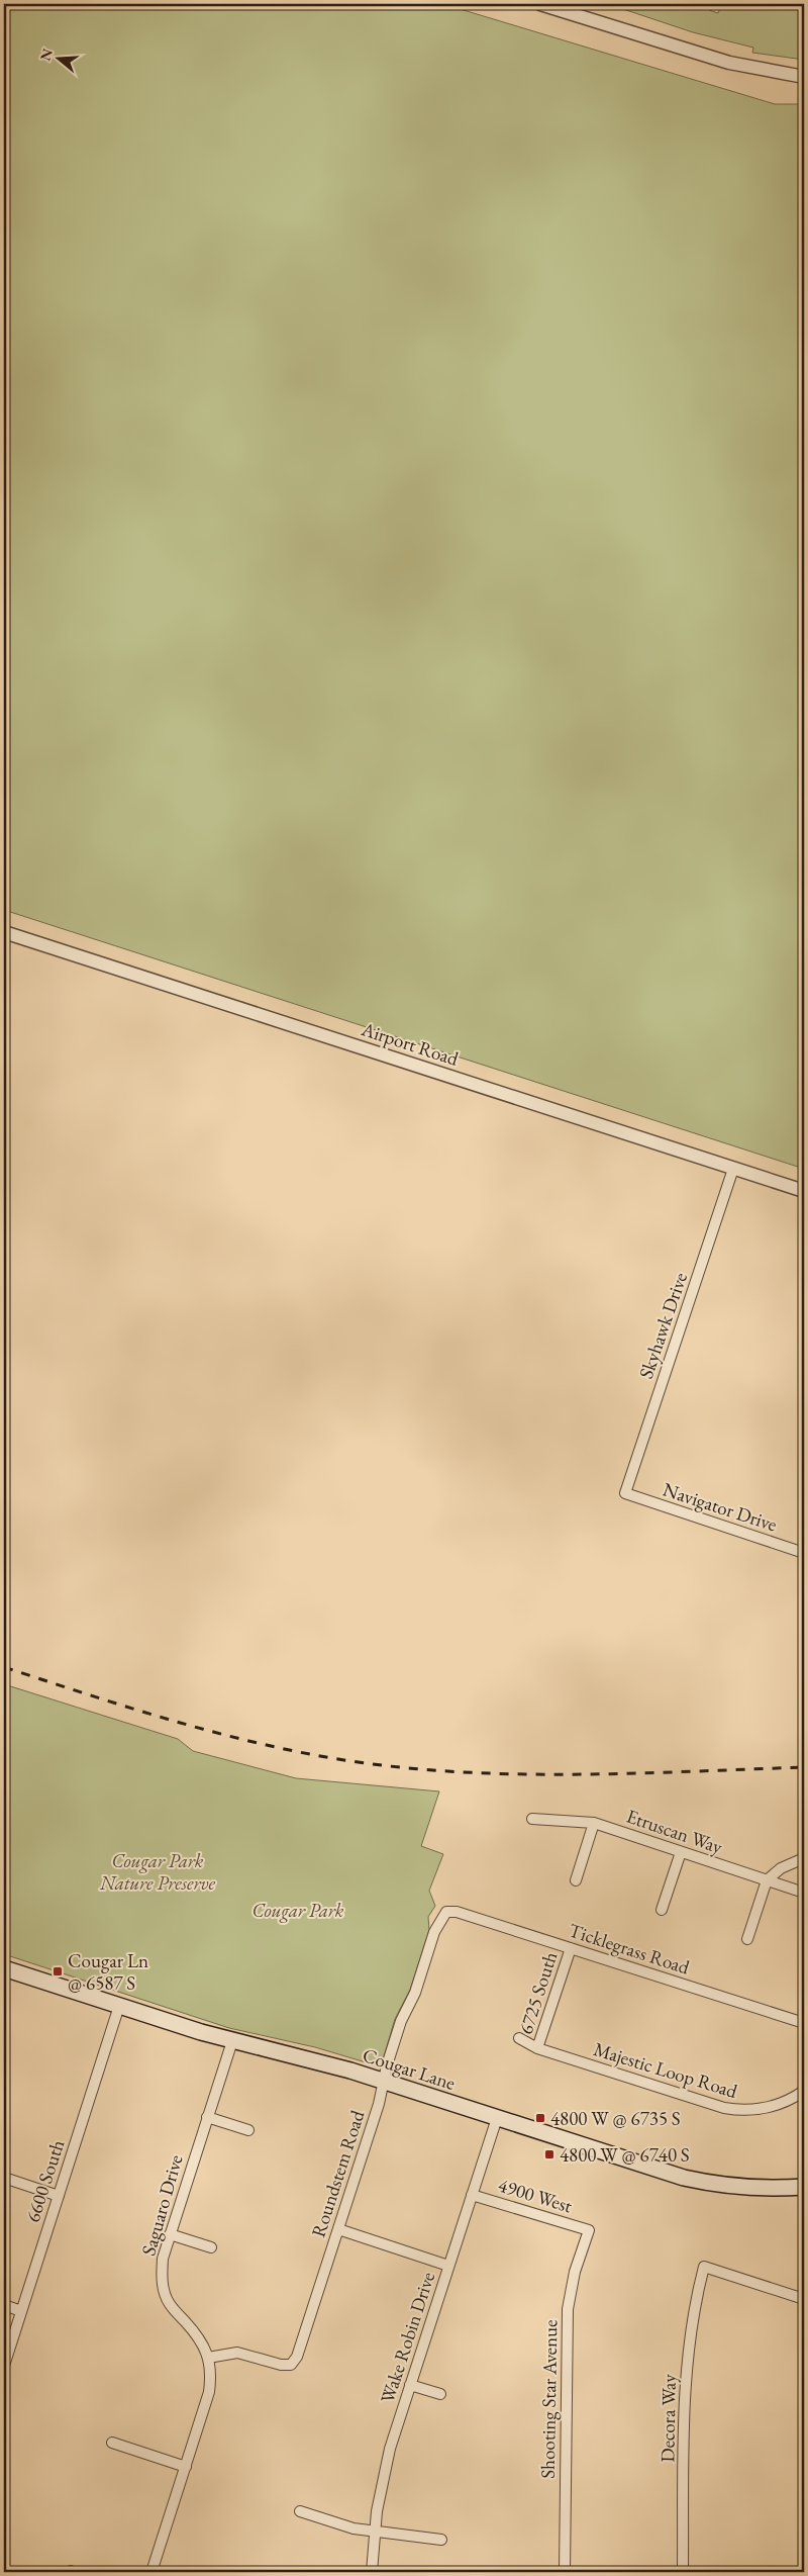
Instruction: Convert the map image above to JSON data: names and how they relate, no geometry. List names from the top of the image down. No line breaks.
{"streets":{"main road":["Cougar Lane"],"street":["Airport Road","Skyhawk Drive","Navigator Drive","Etruscan Way","Ticklegrass Road","6725 South","Majestic Loop Road","Roundstem Road","6600 South","4900 West","Saguaro Drive","Wake Robin Drive","Shooting Star Avenue","Decora Way"]},"crossings":[["Airport Road","Skyhawk Drive"],["Skyhawk Drive","Navigator Drive"],["Ticklegrass Road","6725 South"],["Ticklegrass Road","Roundstem Road"],["6725 South","Majestic Loop Road"],["Cougar Lane","Roundstem Road"],["Cougar Lane","6600 South"],["Cougar Lane","Saguaro Drive"],["Cougar Lane","Wake Robin Drive"],["Roundstem Road","Saguaro Drive"],["4900 West","Wake Robin Drive"],["4900 West","Shooting Star Avenue"]],"parks":["Cougar Park Nature Preserve","Cougar Park"],"places":{"transit":["Cougar Ln @ 6587 S","4800 W @ 6735 S","4800 W @ 6740 S"]},"north":"left"}
